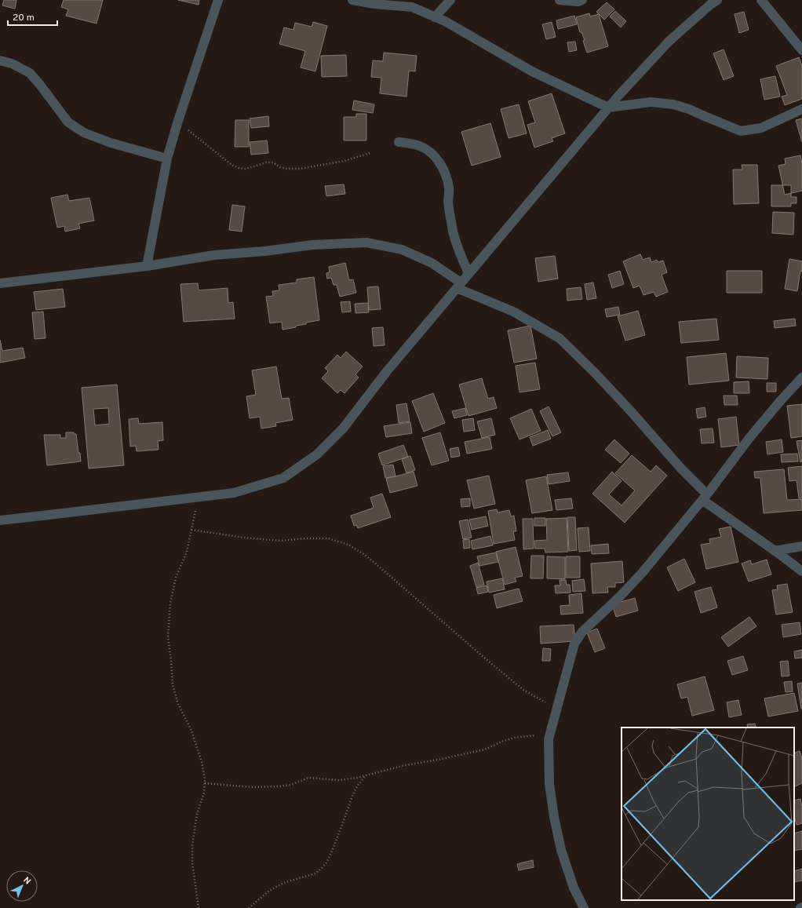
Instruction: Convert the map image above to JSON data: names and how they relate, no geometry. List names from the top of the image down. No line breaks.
{"scale_bar":"20 m","north":"top right"}
